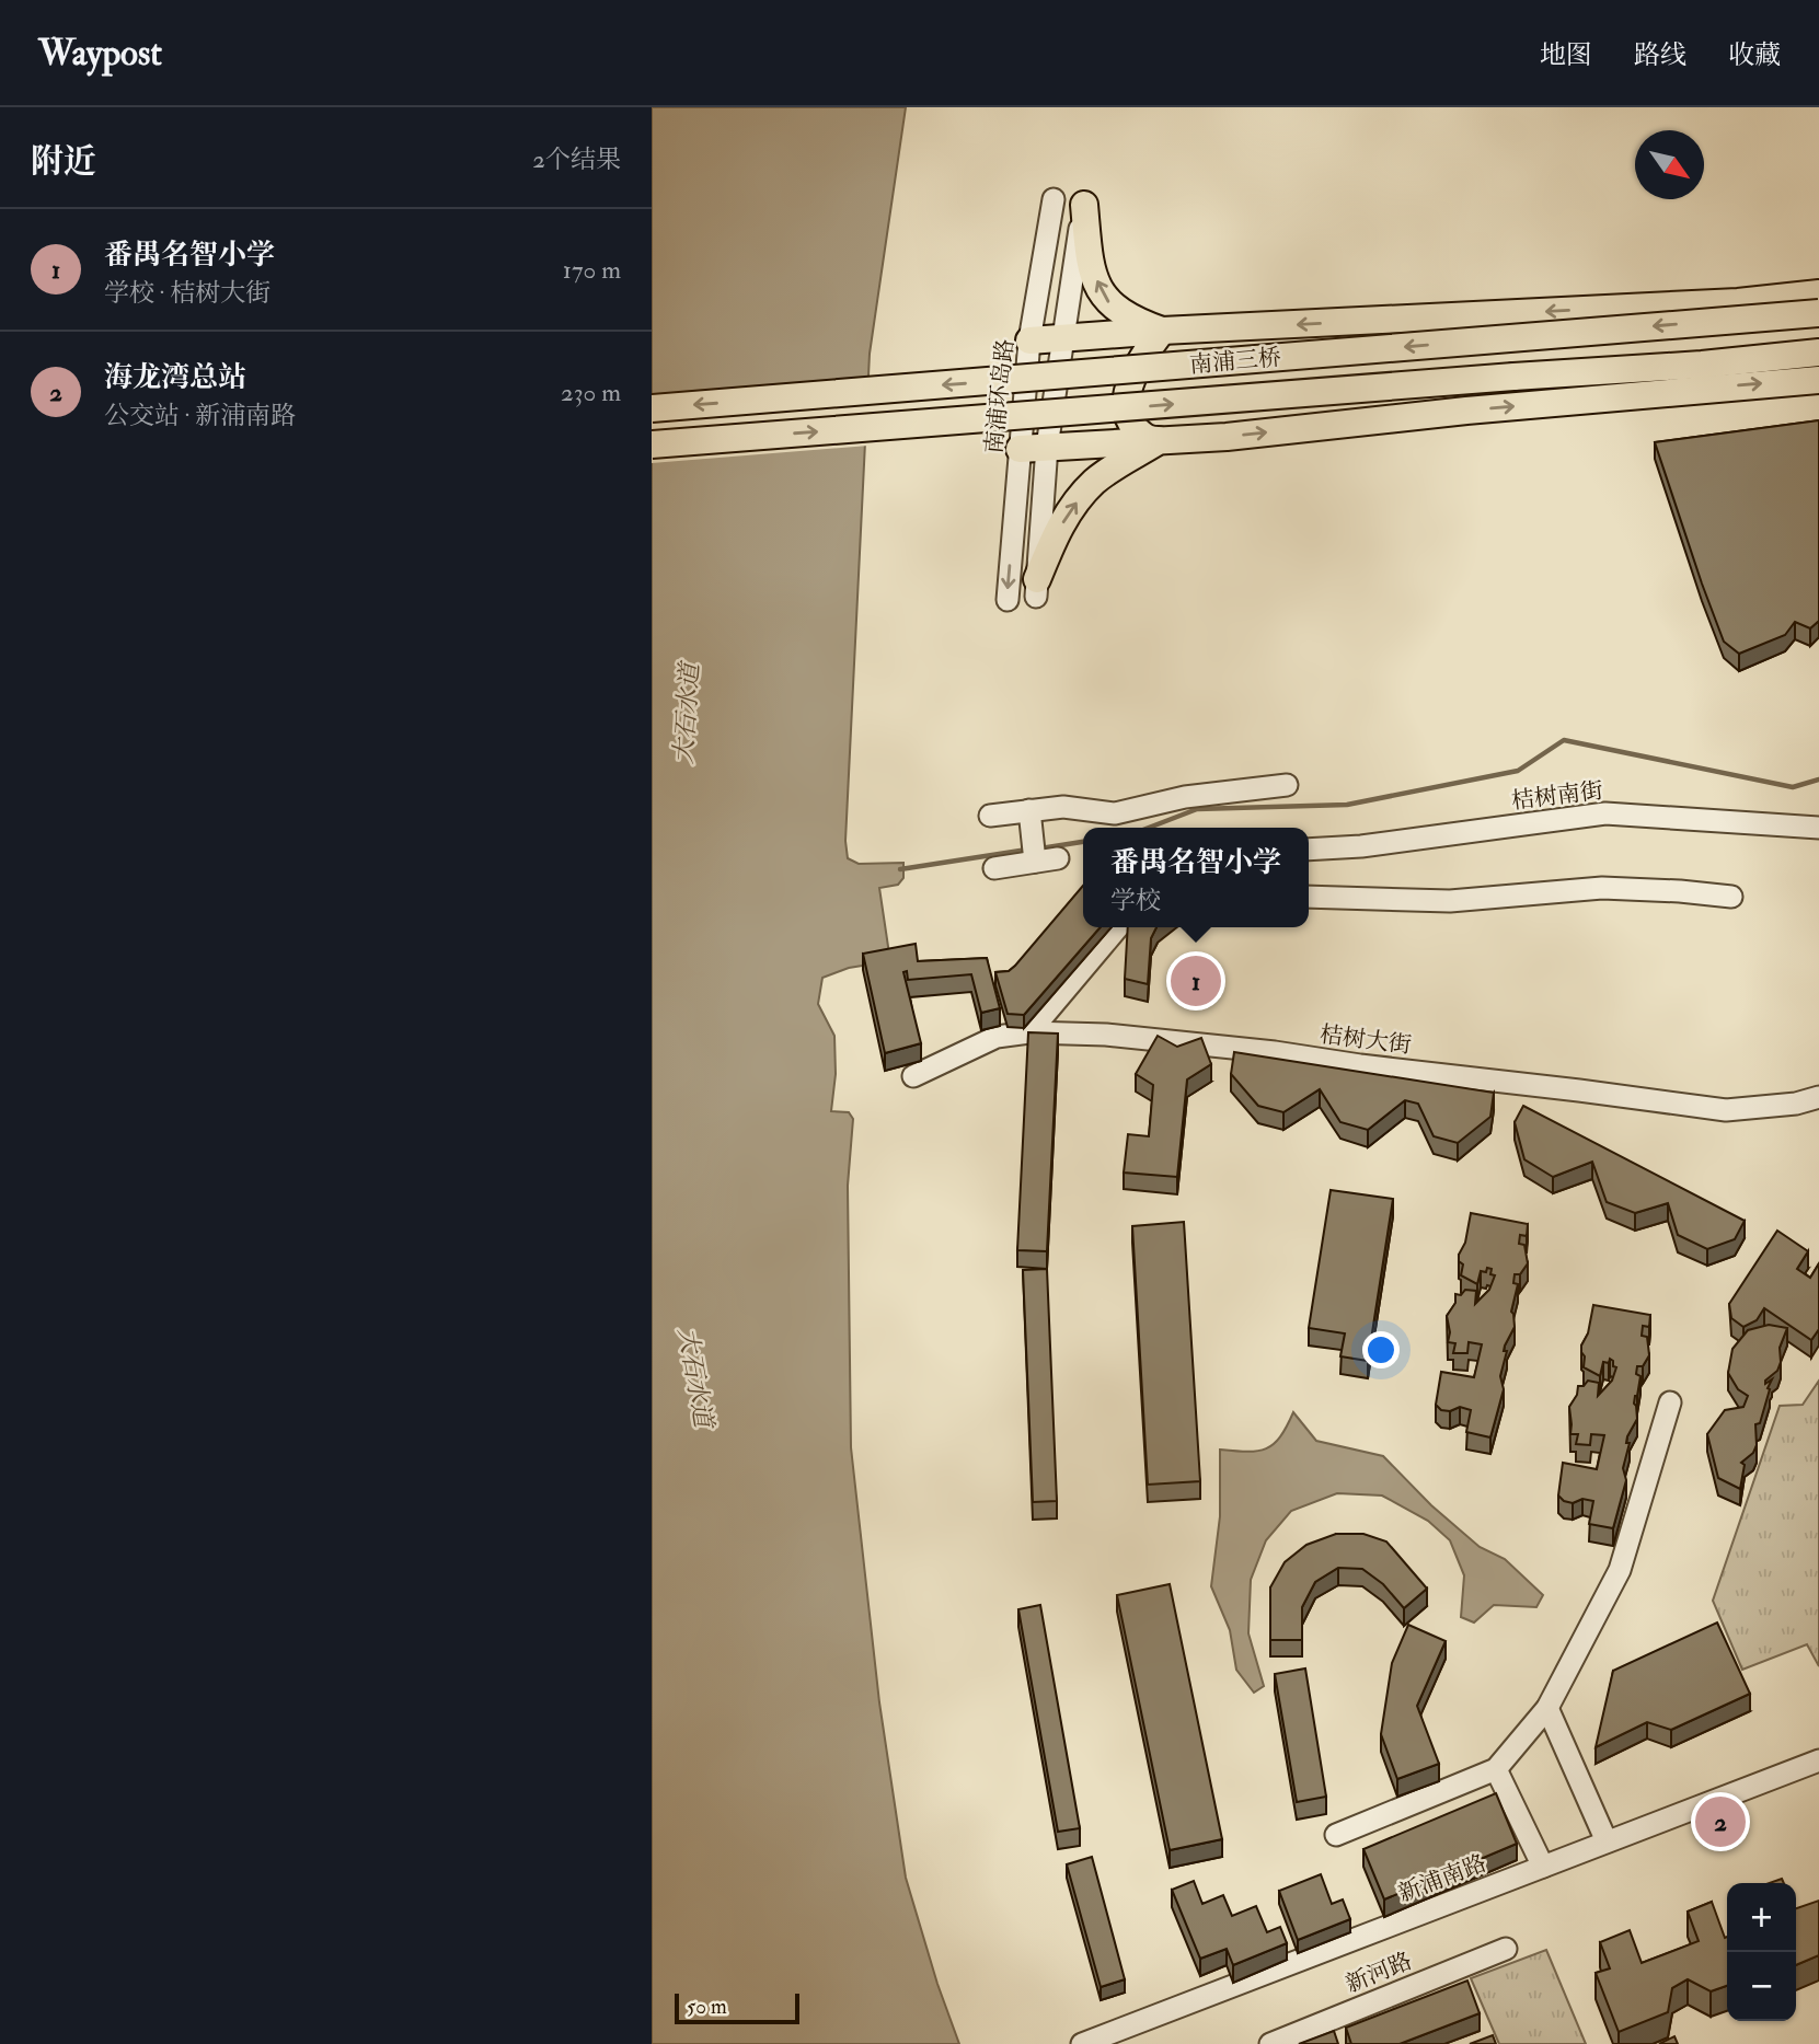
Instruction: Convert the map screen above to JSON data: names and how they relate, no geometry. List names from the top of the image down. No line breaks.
{"streets":{"main road":["南浦三桥"],"street":["南浦环岛路","桔树南街","桔树大街","新浦南路","新河路"]},"water":["大石水道"],"scale_bar":"50 m","north":"bottom right","page":{"header":"Waypost","nav":["地图","路线","收藏"],"heading":["附近","2个结果"],"list":[{"mark":"1","name":"番禺名智小学","note":"学校 · 桔树大街","value":"170 m"},{"mark":"2","name":"海龙湾总站","note":"公交站 · 新浦南路","value":"230 m"}],"popup":["番禺名智小学","学校"],"pins":["1","2"],"map_buttons":["+","−"],"scale":"50 m"}}
